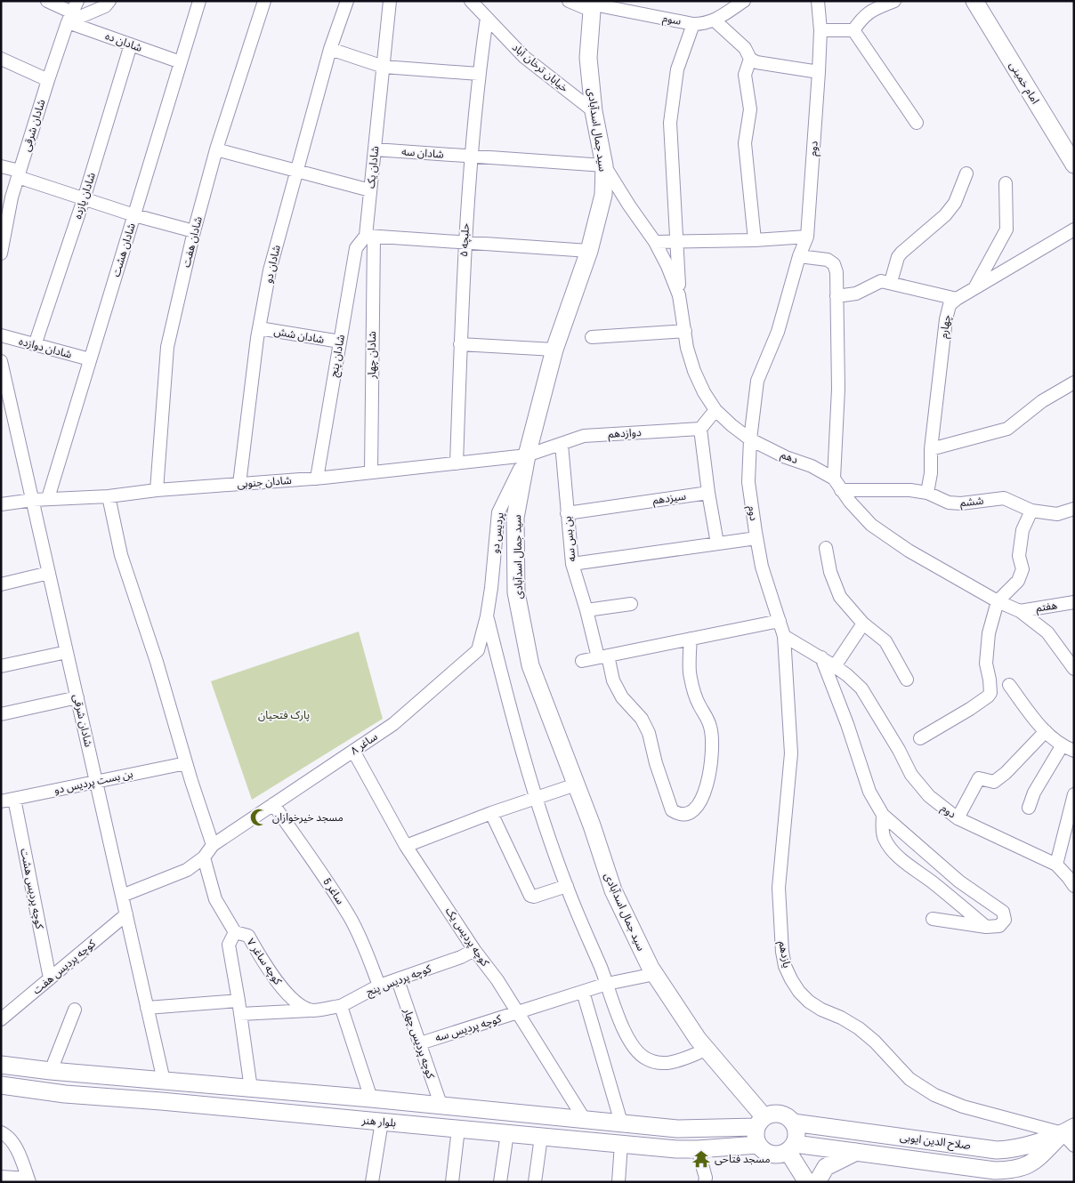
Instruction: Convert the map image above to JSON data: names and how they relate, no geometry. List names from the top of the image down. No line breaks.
{"streets":{"main road":["امام خمینی","سید جمال اسدآبادی","بلوار هنر","صلاح الدین ایوبی"],"street":["سوم","شادان ده","خیابان ترخان آباد","شادان شرقی","دوم","شادان سه","شادان یک","شادان یازده","حلبچه ۵","شادان هفت","شادان هشت","شادان دو","چهارم","شادان شش","شادان دوازده","شادان چهار","شادان پنج","دوازدهم","دهم","شادان جنوبی","سیزدهم","ششم","پردیس دو","بن بس سه","هفتم","ساغر ٨","بن بست پردیس دو","کوچه پردیس هشت","ساغر 5","کوچه پردیس یک","یازدهم","کوچه ساغر ۷","کوچه پردیس هفت","کوچه پردیس پنج","کوچه پردیس سه","کوچه پردیس چهار"]},"crossings":[["سوم","سید جمال اسدآبادی"],["شادان ده","شادان شرقی"],["شادان ده","شادان یازده"],["شادان ده","شادان هشت"],["خیابان ترخان آباد","سید جمال اسدآبادی"],["خیابان ترخان آباد","حلبچه ۵"],["شادان شرقی","شادان جنوبی"],["شادان شرقی","ساغر ٨"],["شادان شرقی","بن بست پردیس دو"],["شادان شرقی","کوچه پردیس هفت"],["شادان شرقی","بلوار هنر"],["سید جمال اسدآبادی","شادان سه"],["سید جمال اسدآبادی","دوازدهم"],["سید جمال اسدآبادی","دهم"],["سید جمال اسدآبادی","شادان جنوبی"],["سید جمال اسدآبادی","پردیس دو"],["سید جمال اسدآبادی","کوچه پردیس سه"],["سید جمال اسدآبادی","بلوار هنر"],["سید جمال اسدآبادی","صلاح الدین ایوبی"],["دوم","دهم"],["دوم","یازدهم"],["شادان سه","شادان یک"],["شادان سه","حلبچه ۵"],["شادان سه","دهم"],["شادان یک","شادان چهار"],["شادان یک","شادان پنج"],["شادان یازده","شادان دوازده"],["حلبچه ۵","شادان جنوبی"],["شادان هفت","شادان جنوبی"],["شادان هشت","شادان دوازده"],["شادان هشت","شادان جنوبی"],["شادان دو","شادان شش"],["شادان دو","شادان جنوبی"],["چهارم","ششم"],["شادان شش","شادان پنج"],["شادان چهار","شادان پنج"],["شادان چهار","شادان جنوبی"],["شادان پنج","شادان جنوبی"],["دوازدهم","شادان جنوبی"],["دوازدهم","پردیس دو"],["دوازدهم","بن بس سه"],["دهم","ششم"],["دهم","هفتم"],["شادان جنوبی","پردیس دو"],["سیزدهم","بن بس سه"],["پردیس دو","ساغر ٨"],["ساغر ٨","ساغر 5"],["ساغر ٨","کوچه پردیس یک"],["ساغر ٨","کوچه ساغر ۷"],["بن بست پردیس دو","کوچه پردیس هشت"],["کوچه پردیس هشت","کوچه پردیس هفت"],["ساغر 5","کوچه پردیس پنج"],["کوچه پردیس یک","کوچه پردیس پنج"],["کوچه پردیس یک","کوچه پردیس سه"],["کوچه پردیس یک","بلوار هنر"],["یازدهم","صلاح الدین ایوبی"],["کوچه پردیس پنج","کوچه پردیس چهار"],["کوچه پردیس سه","کوچه پردیس چهار"],["کوچه پردیس چهار","بلوار هنر"],["بلوار هنر","صلاح الدین ایوبی"]],"parks":["پارک فتحیان"],"places":{"mosque":["مسجد خیرخوازان"],"temple":["مسجد فتاحی"]}}
